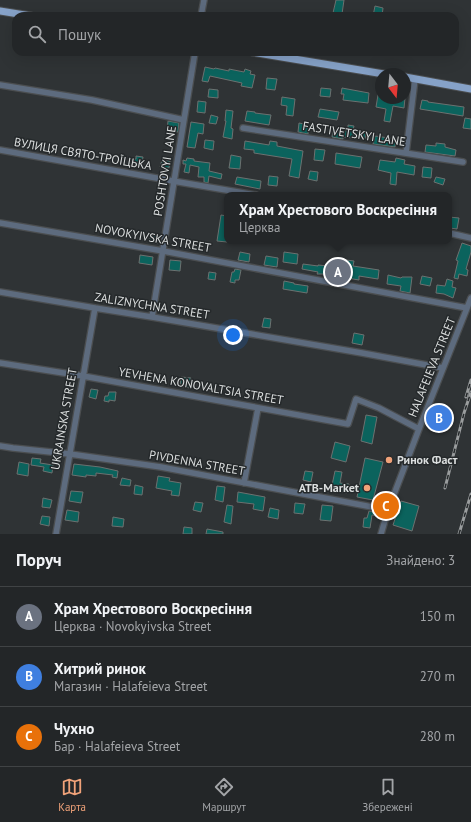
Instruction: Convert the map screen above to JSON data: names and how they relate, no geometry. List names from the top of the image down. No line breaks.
{"streets":{"street":["FASTIVETSKYI LANE","ВУЛИЦЯ СВЯТО-ТРОЇЦЬКА","POSHTOVYI LANE","NOVOKYIVSKA STREET","ZALIZNYCHNA STREET","HALAFEIEVA STREET","YEVHENA KONOVALTSIA STREET","UKRAINSKA STREET","PIVDENNA STREET"]},"crossings":[["ВУЛИЦЯ СВЯТО-ТРОЇЦЬКА","POSHTOVYI LANE"],["POSHTOVYI LANE","NOVOKYIVSKA STREET"],["POSHTOVYI LANE","ZALIZNYCHNA STREET"],["NOVOKYIVSKA STREET","HALAFEIEVA STREET"],["ZALIZNYCHNA STREET","HALAFEIEVA STREET"],["ZALIZNYCHNA STREET","UKRAINSKA STREET"],["HALAFEIEVA STREET","YEVHENA KONOVALTSIA STREET"],["HALAFEIEVA STREET","PIVDENNA STREET"],["YEVHENA KONOVALTSIA STREET","UKRAINSKA STREET"],["UKRAINSKA STREET","PIVDENNA STREET"]],"places":["Ринок Фаст","ATB-Market"],"north":"bottom","page":{"search":"Пошук","popup":["Храм Хрестового Воскресіння","Церква"],"pins":["A","B","C"],"heading":["Поруч","Знайдено: 3"],"list":[{"mark":"A","name":"Храм Хрестового Воскресіння","note":"Церква · Novokyivska Street","value":"150 m"},{"mark":"B","name":"Хитрий ринок","note":"Магазин · Halafeieva Street","value":"270 m"},{"mark":"C","name":"Чухно","note":"Бар · Halafeieva Street","value":"280 m"}],"nav":["Карта","Маршрут","Збережені"]}}
